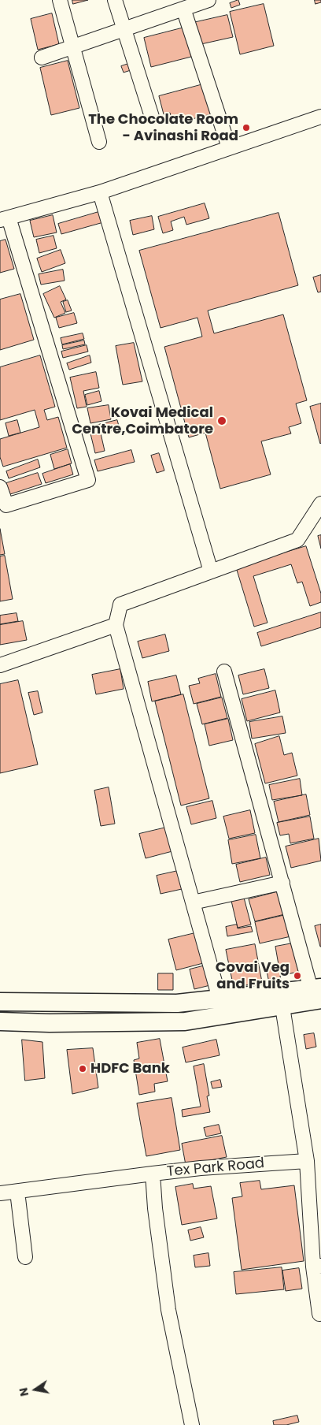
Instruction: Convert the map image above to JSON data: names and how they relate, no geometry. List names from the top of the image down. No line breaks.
{"streets":{"street":["Tex Park Road"]},"places":["The Chocolate Room - Avinashi Road","Kovai Medical Centre,Coimbatore","Covai Veg and Fruits","HDFC Bank"],"north":"left"}
